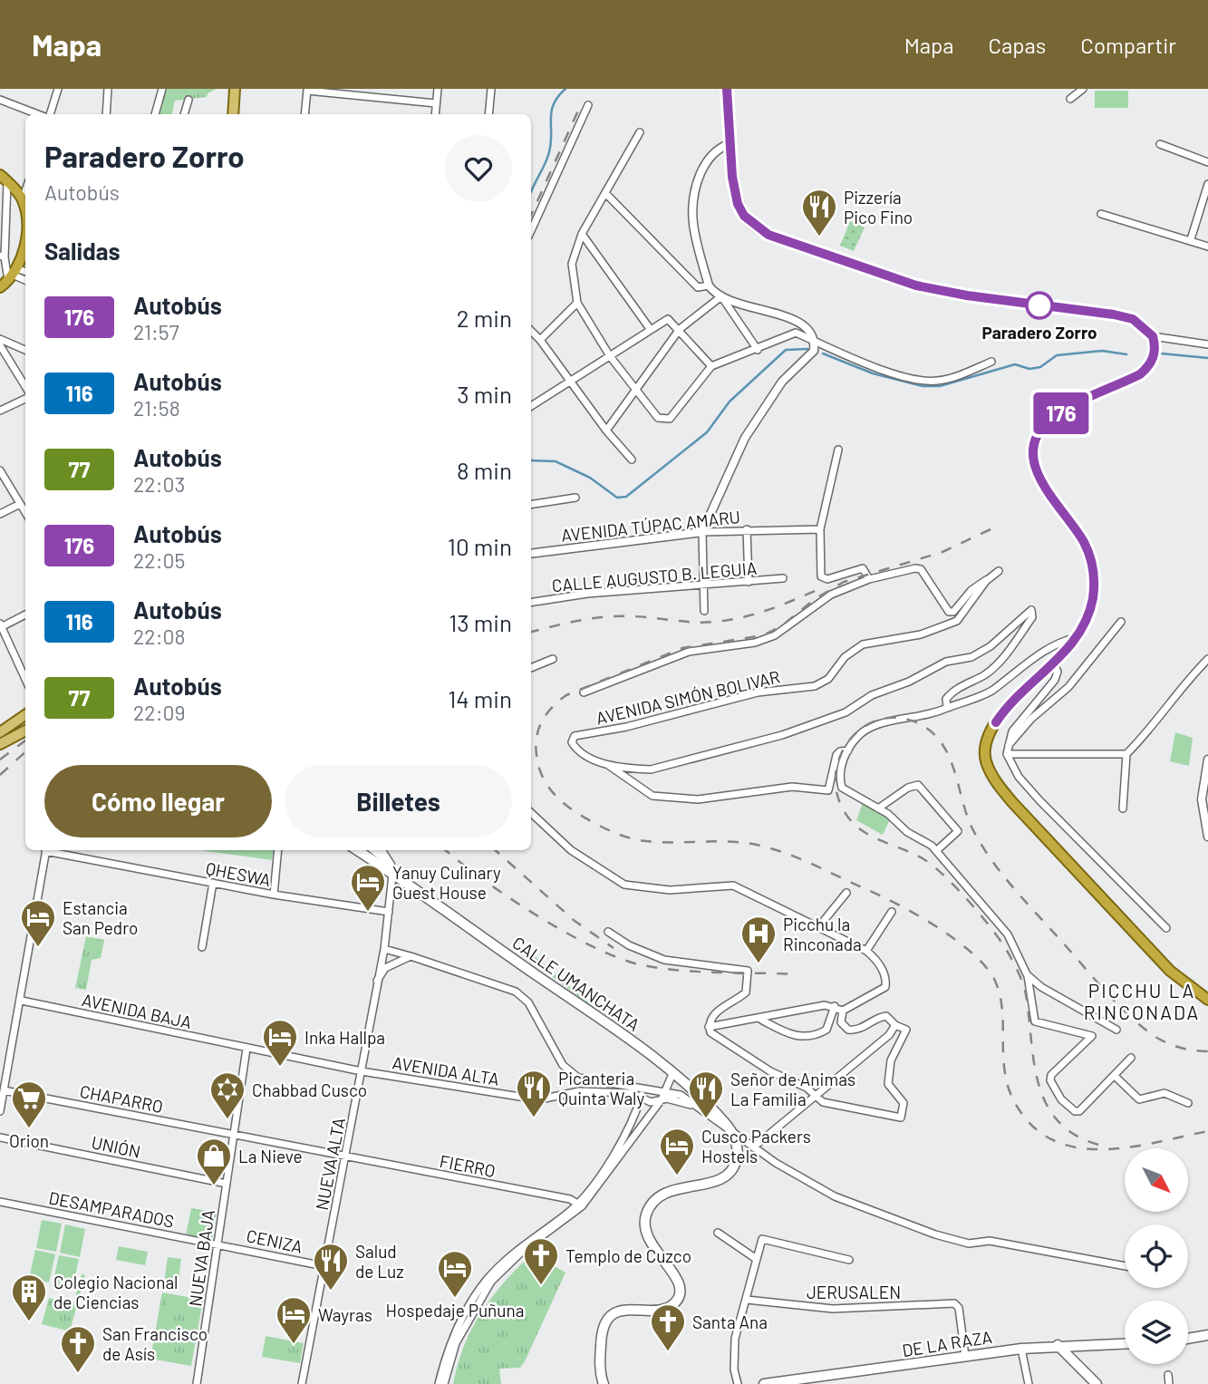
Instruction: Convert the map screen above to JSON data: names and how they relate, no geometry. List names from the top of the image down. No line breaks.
{"streets":{"main road":["CALLE UMANCHATA","DE LA RAZA"],"street":["AVENIDA TÚPAC AMARU","CALLE AUGUSTO B. LEGUIA","AVENIDA SIMÓN BOLIVAR","QHESWA","AVENIDA BAJA","AVENIDA ALTA","CHAPARRO","UNIÓN","NUEVA ALTA","FIERRO","DESAMPARADOS","CENIZA","NUEVA BAJA","JERUSALEN"]},"crossings":[["QHESWA","NUEVA ALTA"],["CALLE UMANCHATA","NUEVA ALTA"],["AVENIDA BAJA","AVENIDA ALTA"],["AVENIDA BAJA","NUEVA BAJA"],["AVENIDA ALTA","NUEVA ALTA"],["AVENIDA ALTA","NUEVA BAJA"],["CHAPARRO","NUEVA ALTA"],["CHAPARRO","FIERRO"],["CHAPARRO","NUEVA BAJA"],["UNIÓN","NUEVA BAJA"],["NUEVA ALTA","FIERRO"],["NUEVA ALTA","CENIZA"],["DESAMPARADOS","CENIZA"],["DESAMPARADOS","NUEVA BAJA"],["CENIZA","NUEVA BAJA"],["JERUSALEN","DE LA RAZA"]],"districts":["PICCHU LA RINCONADA"],"places":{"restaurant":["Pizzería Pico Fino","Picanteria Quinta Waly","Señor de Animas La Familia","Salud de Luz"],"other":["Paradero Zorro"],"hotel":["Yanuy Culinary Guest House","Estancia San Pedro","Inka Hallpa","Cusco Packers Hostels","Hospedaje Puñuna","Wayras"],"hospital":["Picchu la Rinconada"],"synagogue":["Chabbad Cusco"],"supermarket":["Orion"],"shop":["La Nieve"],"church":["Templo de Cuzco","Santa Ana","San Francisco de Asís"],"building":["Colegio Nacional de Ciencias"]},"lines":["bus line 176"],"north":"bottom right","page":{"header":"Mapa","nav":["Mapa","Capas","Compartir"],"on_map":"176","heading":[["Paradero Zorro","Autobús"],"Salidas"],"list":[{"mark":"176","name":"Autobús","note":"21:57","value":"2 min"},{"mark":"116","name":"Autobús","note":"21:58","value":"3 min"},{"mark":"77","name":"Autobús","note":"22:03","value":"8 min"},{"mark":"176","name":"Autobús","note":"22:05","value":"10 min"},{"mark":"116","name":"Autobús","note":"22:08","value":"13 min"},{"mark":"77","name":"Autobús","note":"22:09","value":"14 min"}],"buttons":["Cómo llegar","Billetes"]}}
